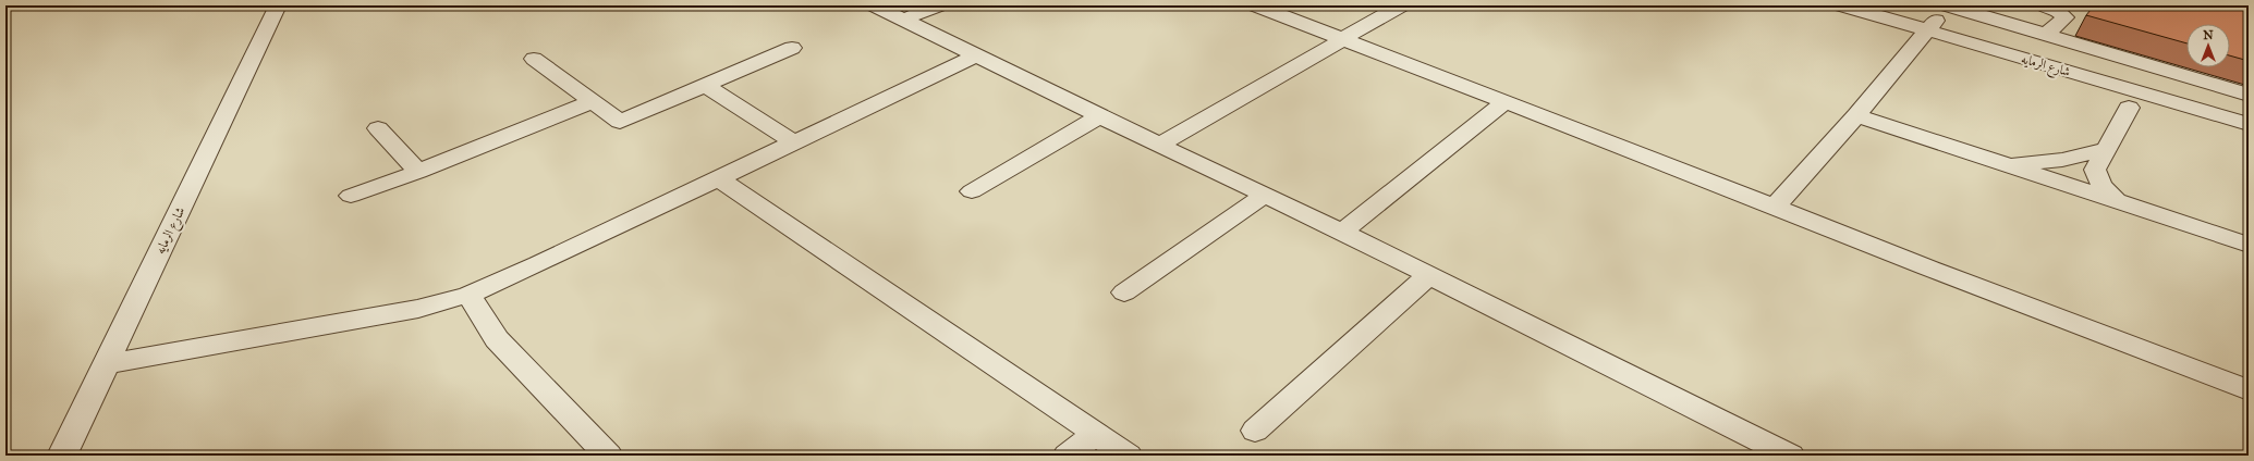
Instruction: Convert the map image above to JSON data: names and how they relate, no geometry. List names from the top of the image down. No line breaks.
{"streets":{"street":["شارع الرمايه"]},"north":"top"}
